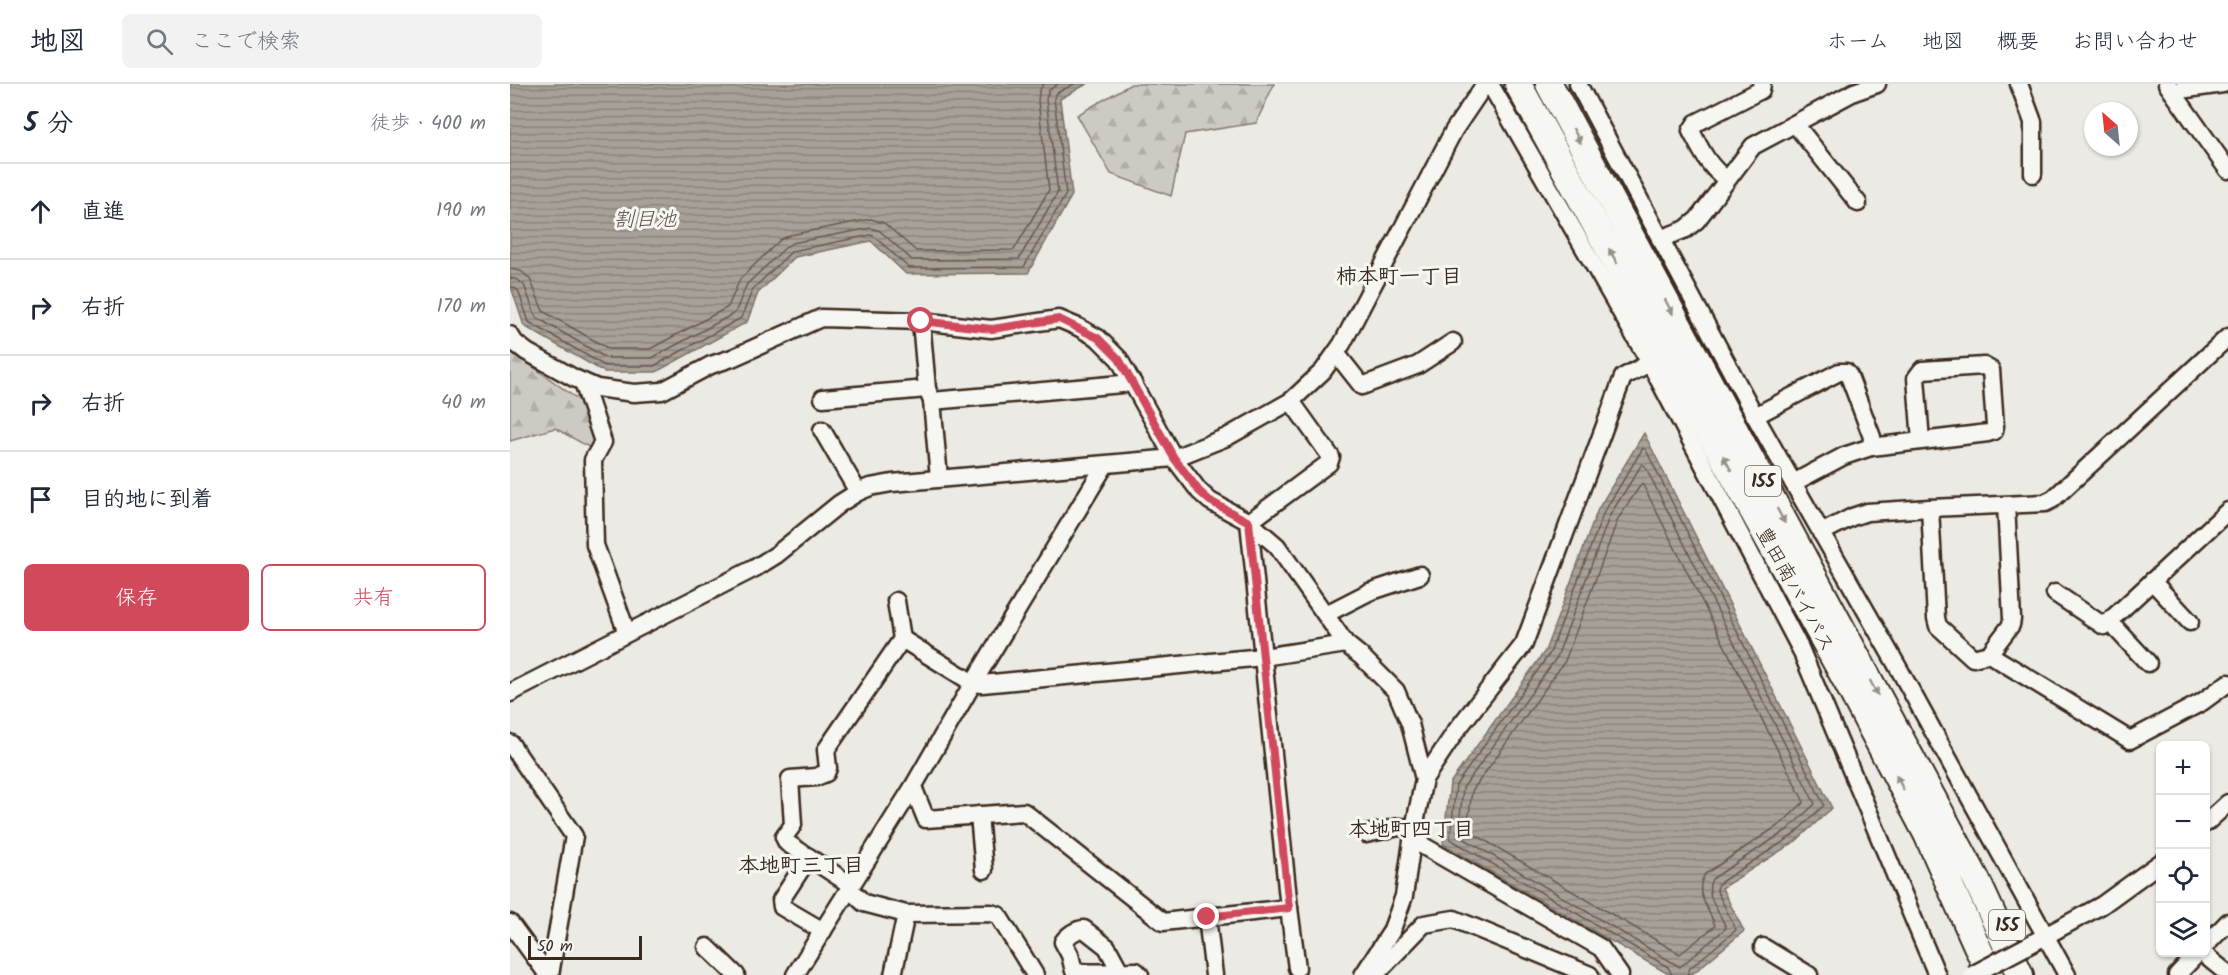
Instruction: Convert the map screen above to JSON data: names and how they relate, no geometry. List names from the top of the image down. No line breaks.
{"streets":{"highway":["155","豊田南バイパス"]},"crossings":[["155","豊田南バイパス"]],"districts":["柿本町一丁目","本地町四丁目","本地町三丁目"],"water":["割目池"],"scale_bar":"50 m","north":"top left","page":{"header":"地図","search":"ここで検索","nav":["ホーム","地図","概要","お問い合わせ"],"heading":["5 分","徒歩 · 400 m"],"list":[["直進","190 m"],["右折","170 m"],["右折","40 m"],"目的地に到着"],"buttons":["保存","共有"],"map_buttons":["+","−"],"scale":"50 m"}}
